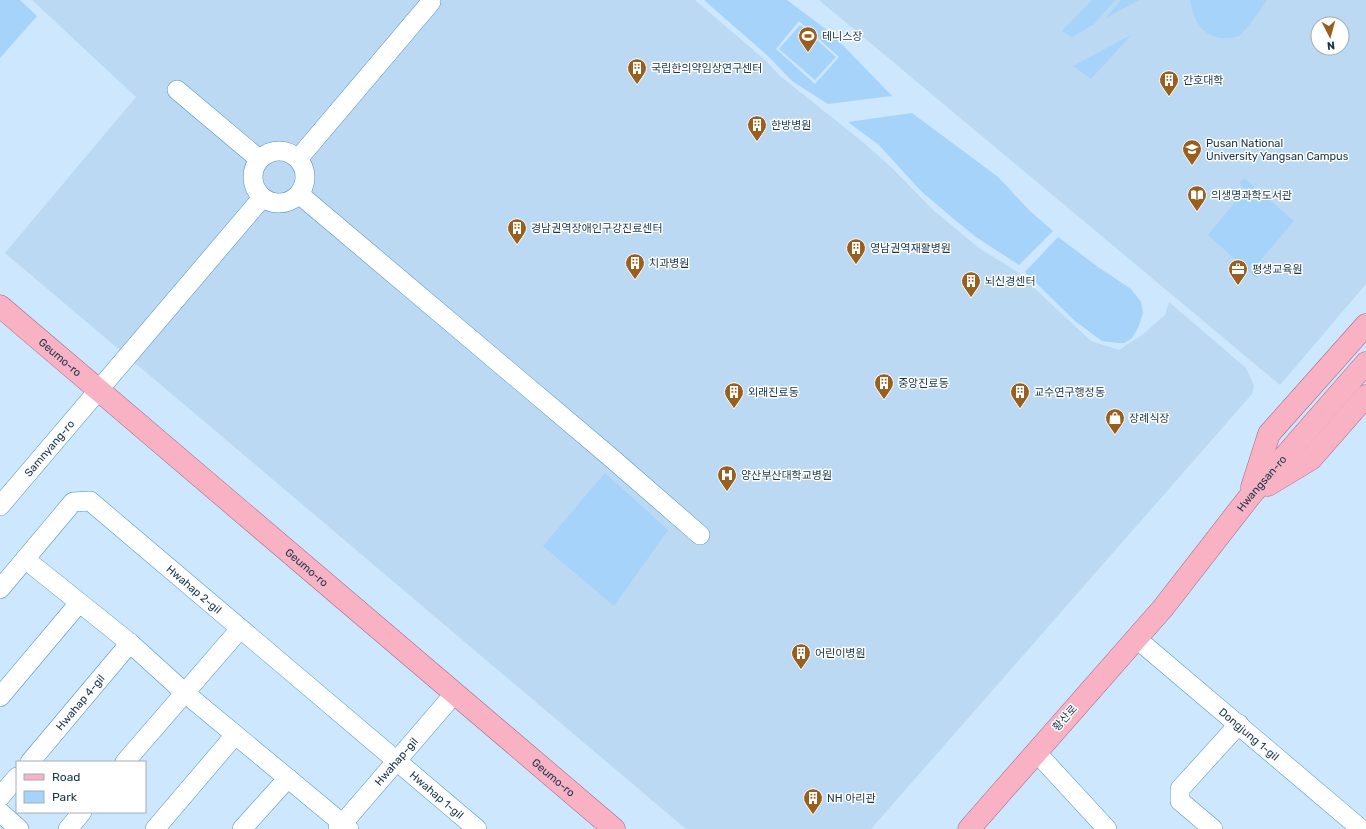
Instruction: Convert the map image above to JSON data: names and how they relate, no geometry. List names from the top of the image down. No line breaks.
{"streets":{"main road":["Geumo-ro","Hwangsan-ro","황산로"],"street":["Samnyang-ro","Hwahap 2-gil","Hwahap 4-gil","Dongjung 1-gil","Hwahap-gil","Hwahap 1-gil"]},"crossings":[["Geumo-ro","Samnyang-ro"],["Geumo-ro","Hwahap-gil"],["Hwangsan-ro","황산로"],["Hwahap 2-gil","Hwahap-gil"],["Hwahap 2-gil","Hwahap 1-gil"],["황산로","Dongjung 1-gil"],["Hwahap-gil","Hwahap 1-gil"]],"places":{"sports":["테니스장"],"building":["국립한의약임상연구센터","간호대학","한방병원","경남권역장애인구강진료센터","영남권역재활병원","치과병원","뇌신경센터","중앙진료동","외래진료동","교수연구행정동","어린이병원","NH 아리관"],"school or university":["Pusan National University Yangsan Campus"],"library":["의생명과학도서관"],"office":["평생교육원"],"shop":["장례식장"],"hospital":["양산부산대학교병원"]},"legend":["Road","Park"],"north":"bottom"}
